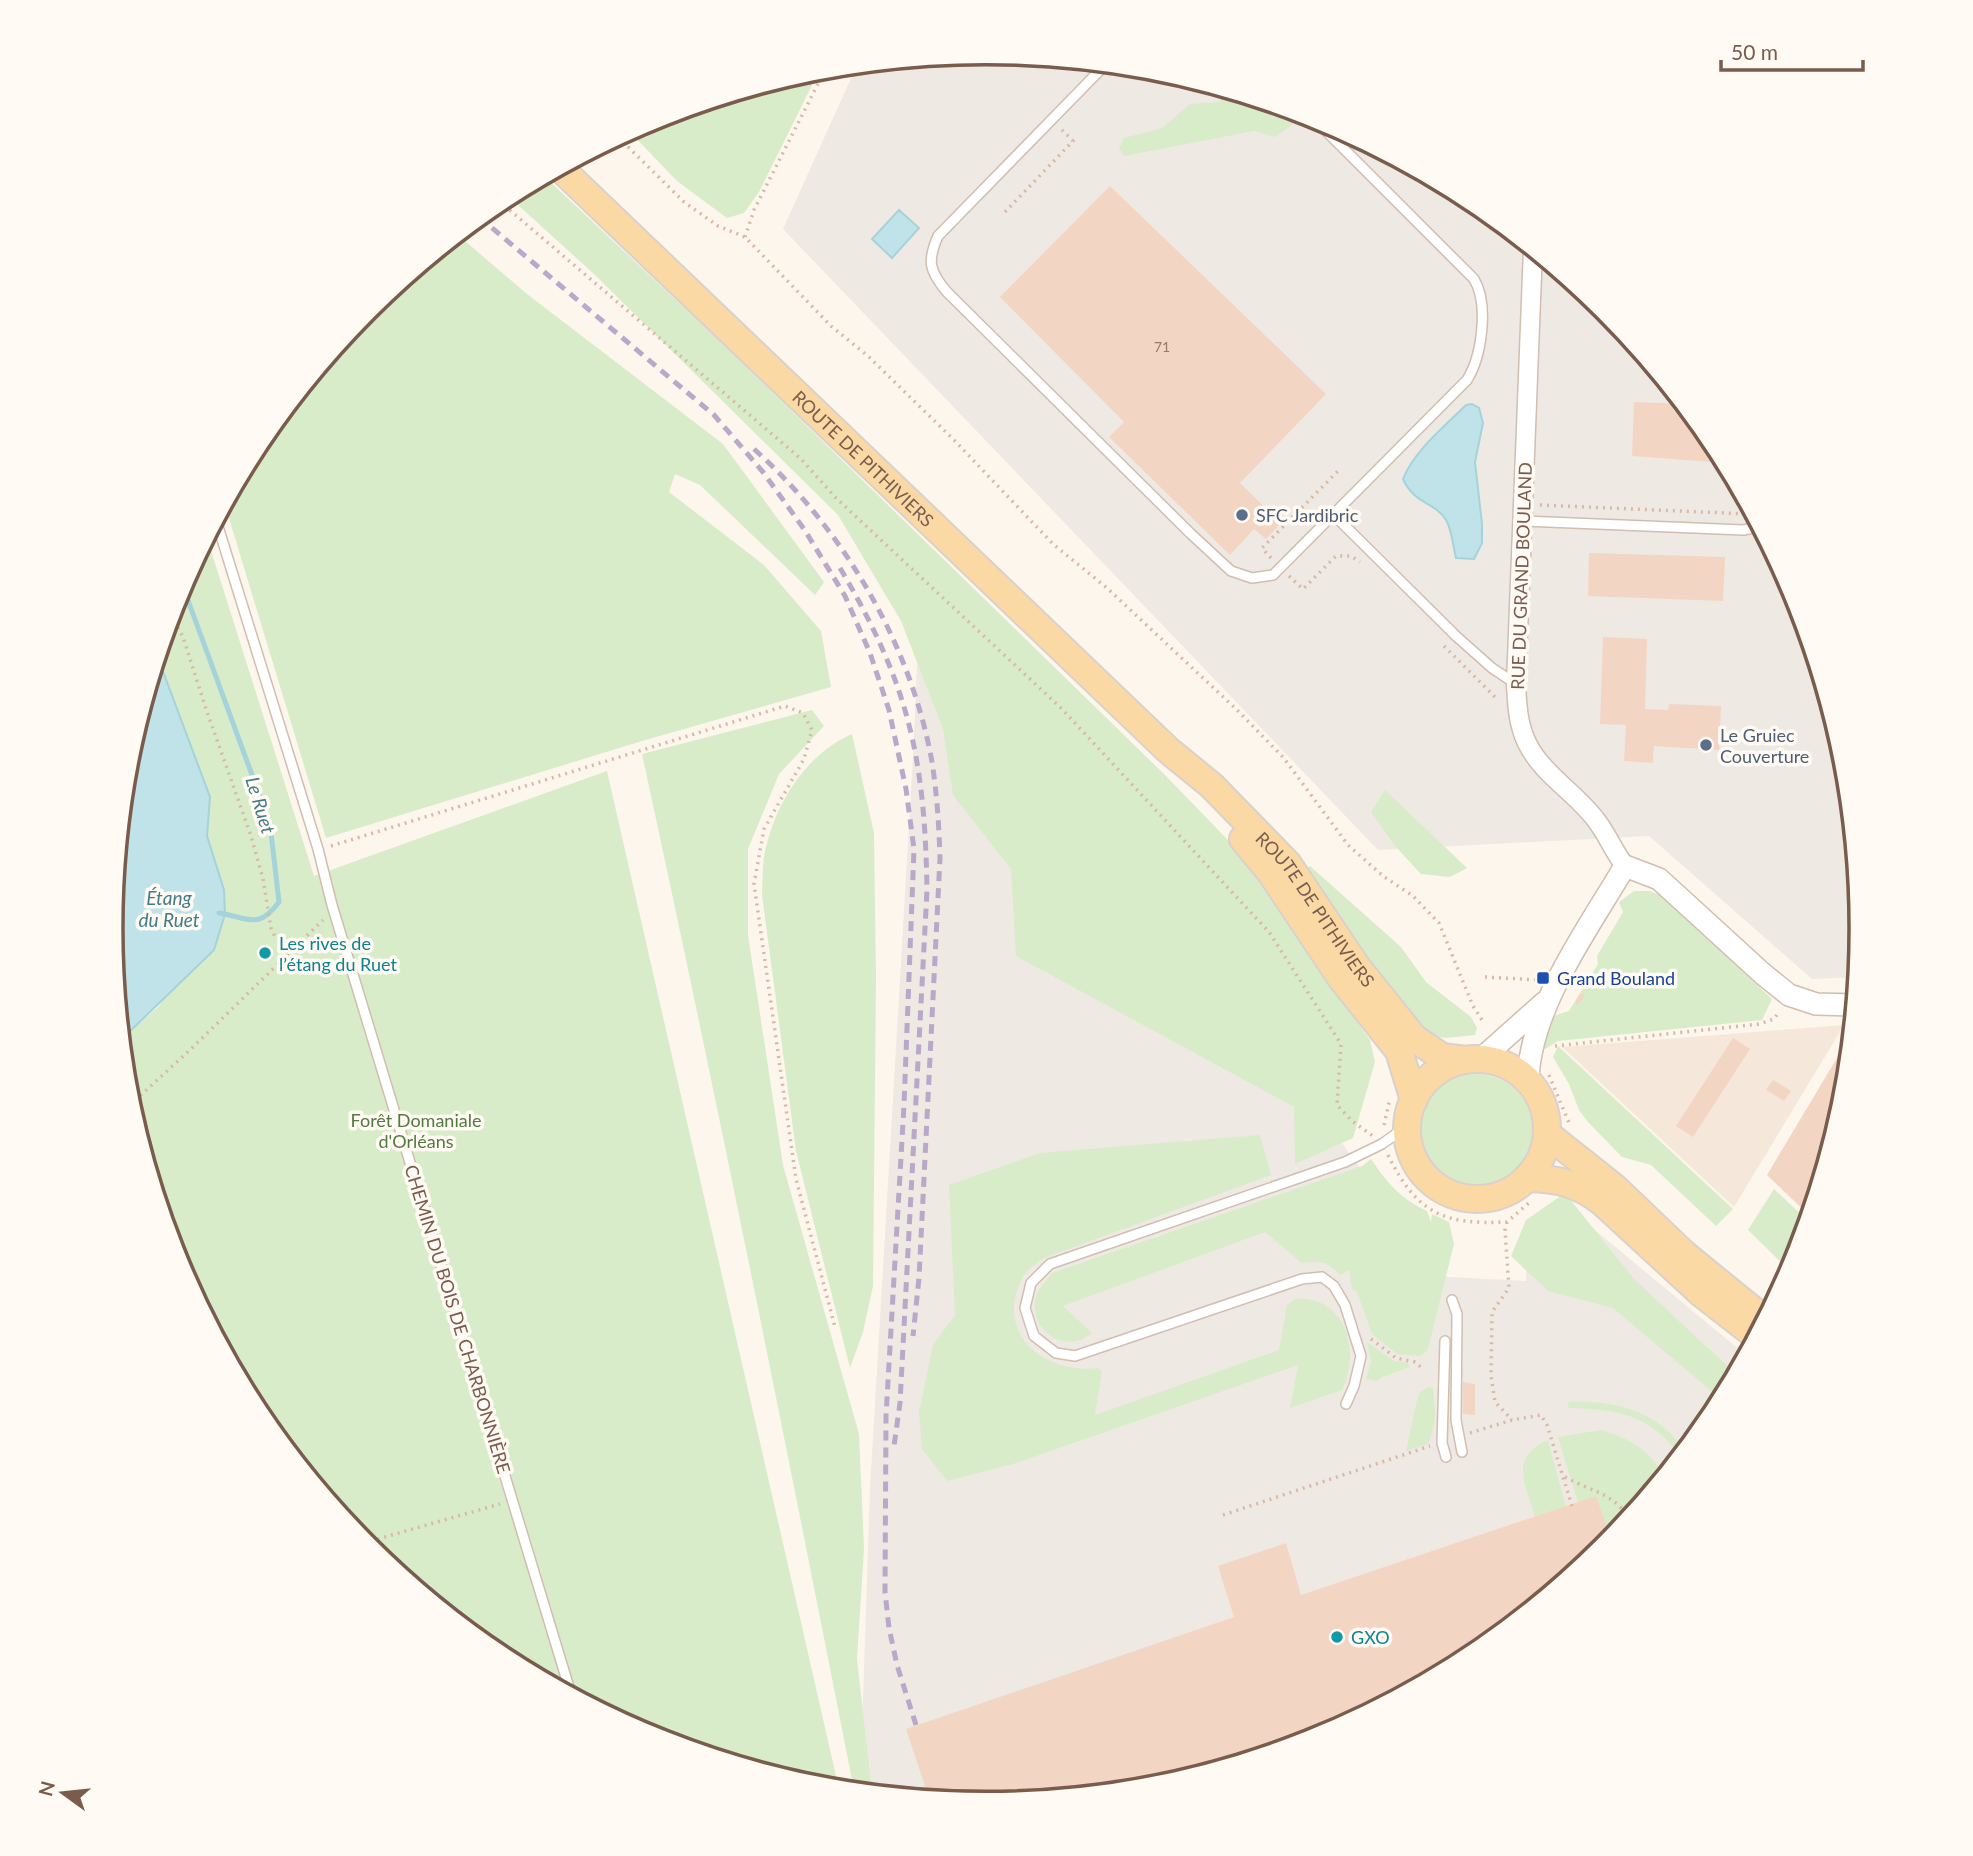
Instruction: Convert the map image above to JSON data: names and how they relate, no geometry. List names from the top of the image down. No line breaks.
{"streets":{"main road":["ROUTE DE PITHIVIERS"],"street":["RUE DU GRAND BOULAND"],"lane":["CHEMIN DU BOIS DE CHARBONNIÈRE"]},"water":["Le Ruet","Étang du Ruet"],"parks":["Forêt Domaniale d'Orléans"],"places":{"other":["SFC Jardibric","Le Gruiec Couverture","Les rives de l’étang du Ruet","GXO"],"transit":["Grand Bouland"]},"house_numbers":["71"],"scale_bar":"50 m","north":"left"}
